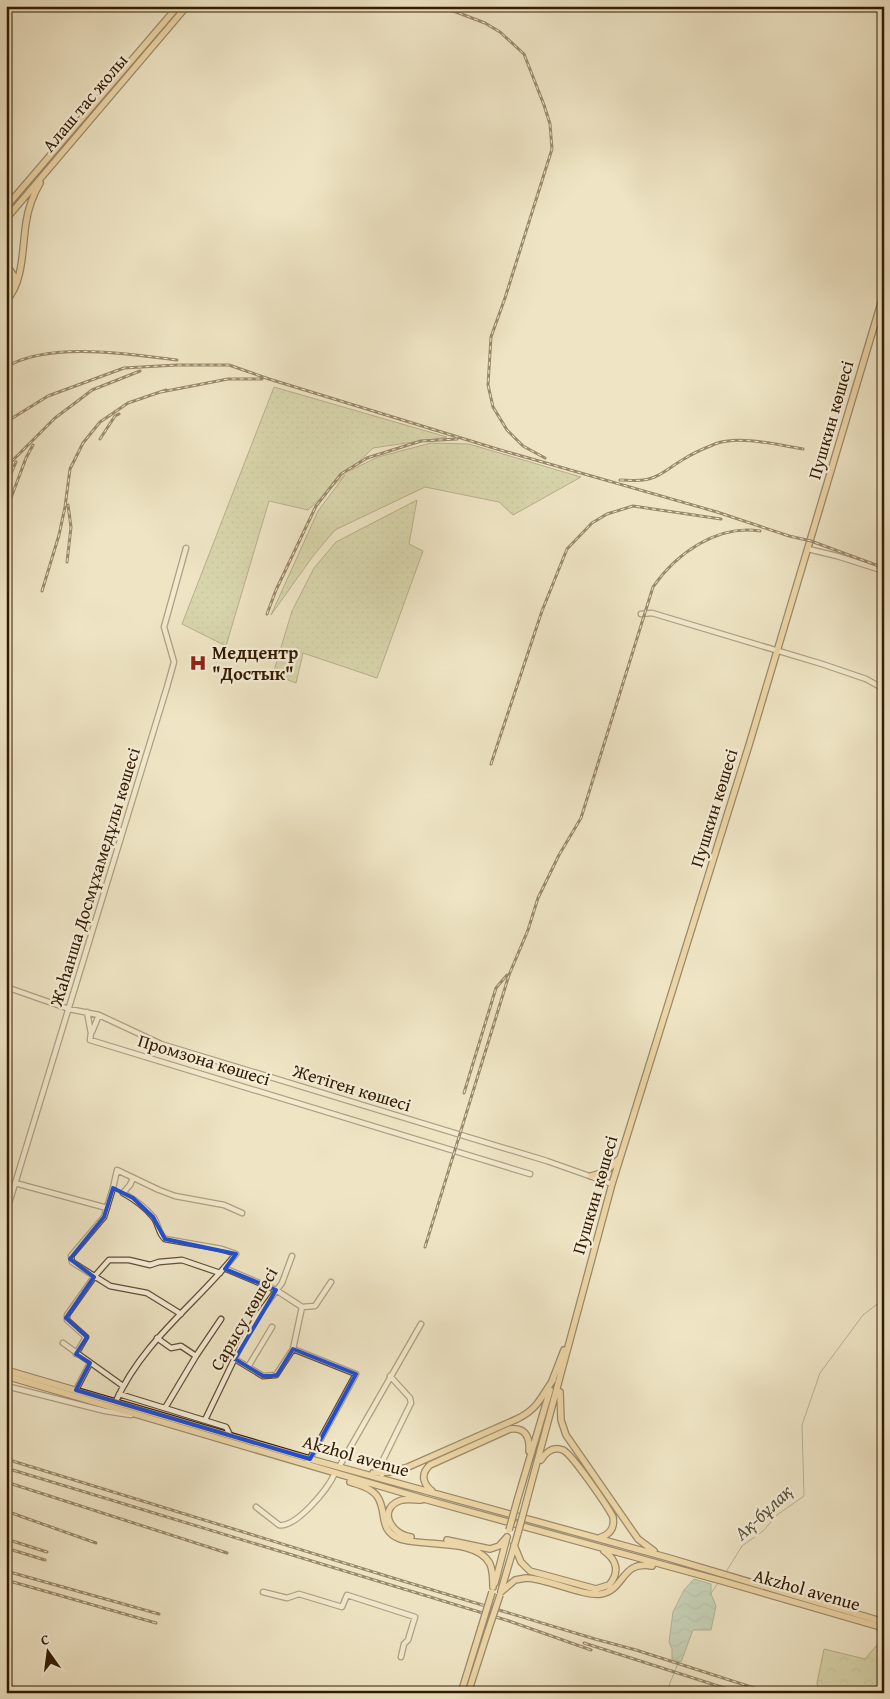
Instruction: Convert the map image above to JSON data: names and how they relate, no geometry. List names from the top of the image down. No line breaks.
{"streets":{"main road":["Алаш тас жолы","Пушкин көшесі","Akzhol avenue"],"street":["Жаһанша Досмұхамедұлы көшесі","Промзона көшесі","Жетіген көшесі","Сарысу көшесі"]},"crossings":[["Пушкин көшесі","Жетіген көшесі"],["Жаһанша Досмұхамедұлы көшесі","Жетіген көшесі"]],"water":["Ақ-бұлақ"],"places":{"hospital":["Медцентр \"Достык\""]},"north":"top"}
